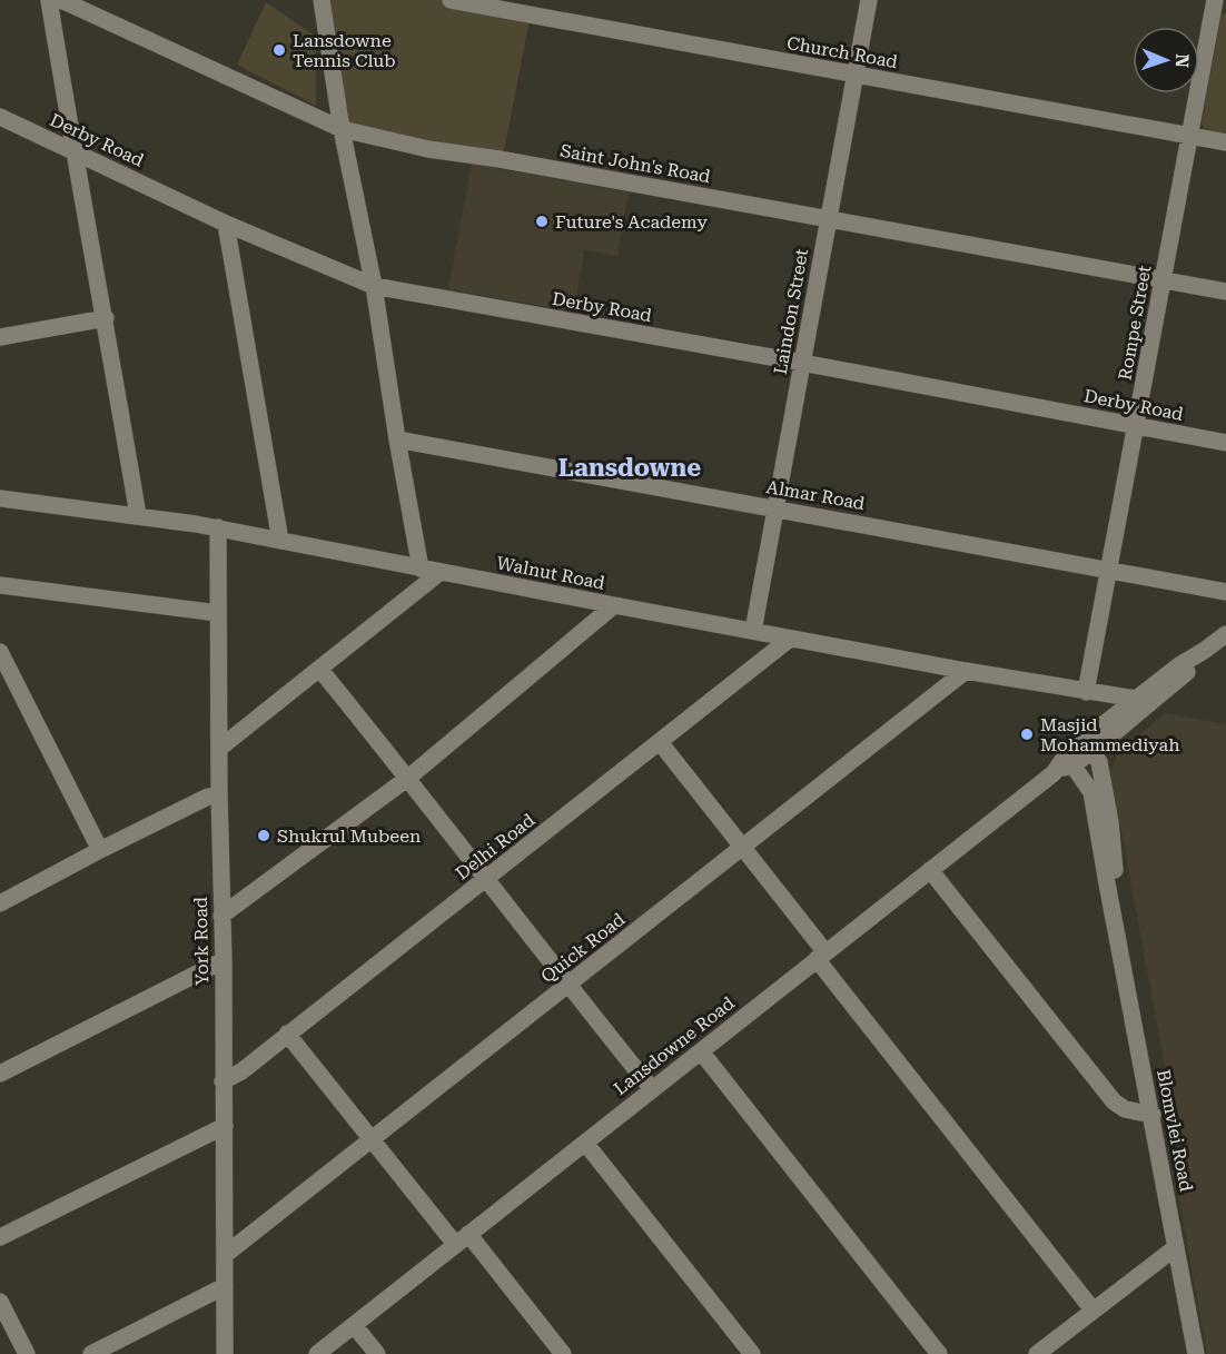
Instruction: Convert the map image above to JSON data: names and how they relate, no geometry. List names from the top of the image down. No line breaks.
{"streets":{"street":["Church Road","Derby Road","Saint John's Road","Laindon Street","Rompe Street","Almar Road","Walnut Road","Delhi Road","York Road","Quick Road","Lansdowne Road","Blomvlei Road"]},"crossings":[["Church Road","Laindon Street"],["Church Road","Rompe Street"],["Derby Road","Laindon Street"],["Derby Road","Rompe Street"],["Saint John's Road","Laindon Street"],["Saint John's Road","Rompe Street"],["Laindon Street","Almar Road"],["Laindon Street","Walnut Road"],["Rompe Street","Almar Road"],["Rompe Street","Walnut Road"],["Walnut Road","Delhi Road"],["Walnut Road","York Road"],["Walnut Road","Quick Road"],["Walnut Road","Lansdowne Road"],["Delhi Road","York Road"],["York Road","Quick Road"],["Lansdowne Road","Blomvlei Road"]],"districts":["Lansdowne"],"places":["Lansdowne Tennis Club","Future's Academy","Masjid Mohammediyah","Shukrul Mubeen"],"north":"right"}
